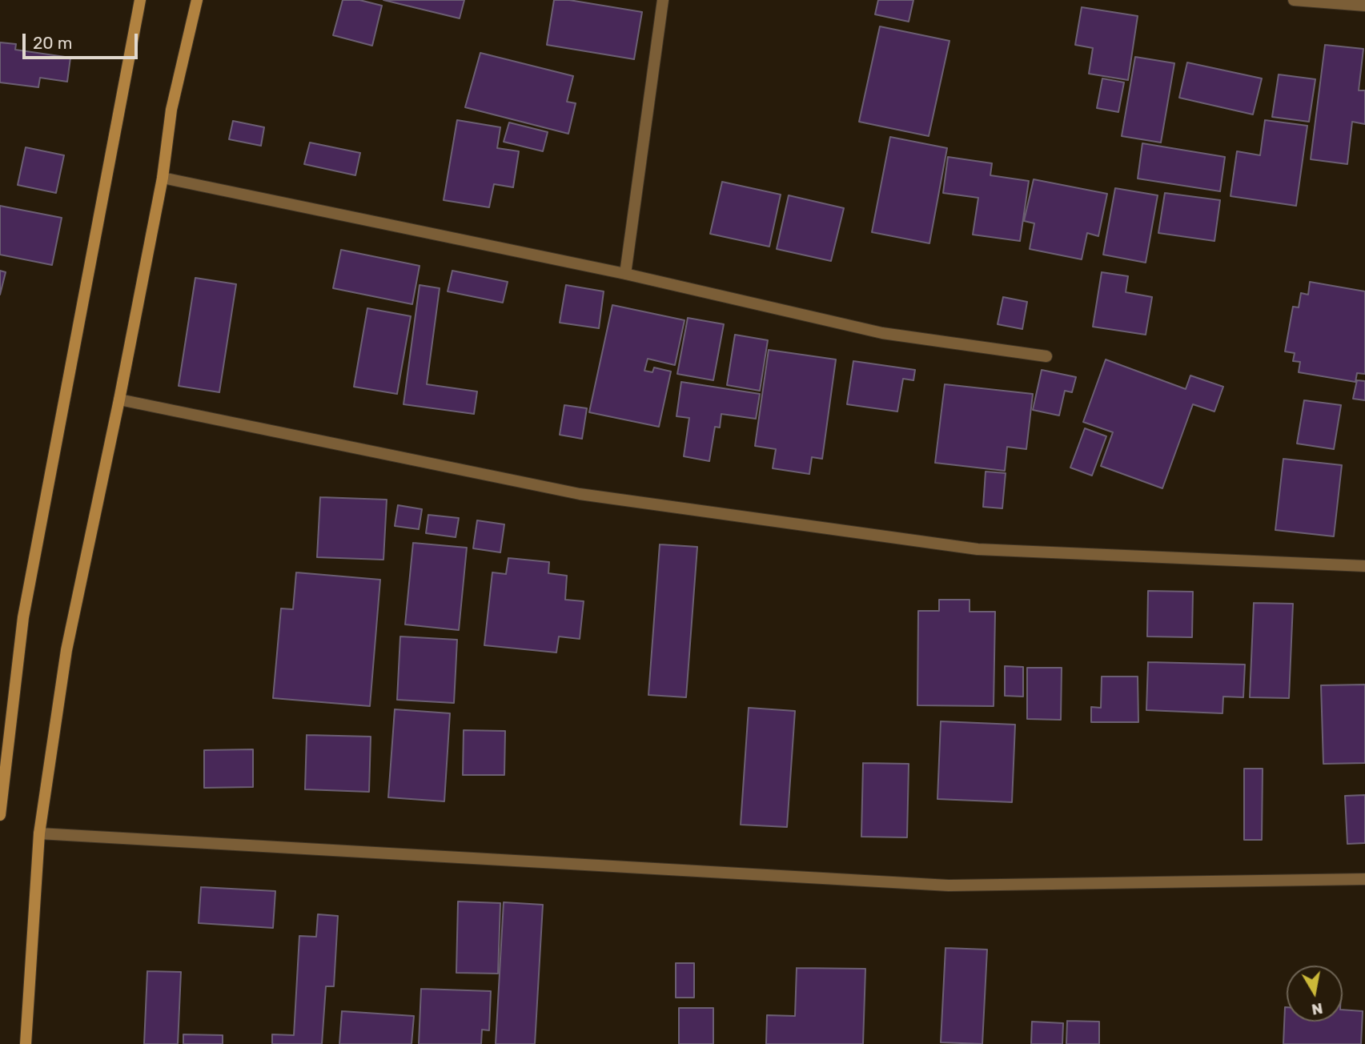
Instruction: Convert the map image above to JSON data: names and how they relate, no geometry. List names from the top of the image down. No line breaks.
{"scale_bar":"20 m","north":"bottom"}
